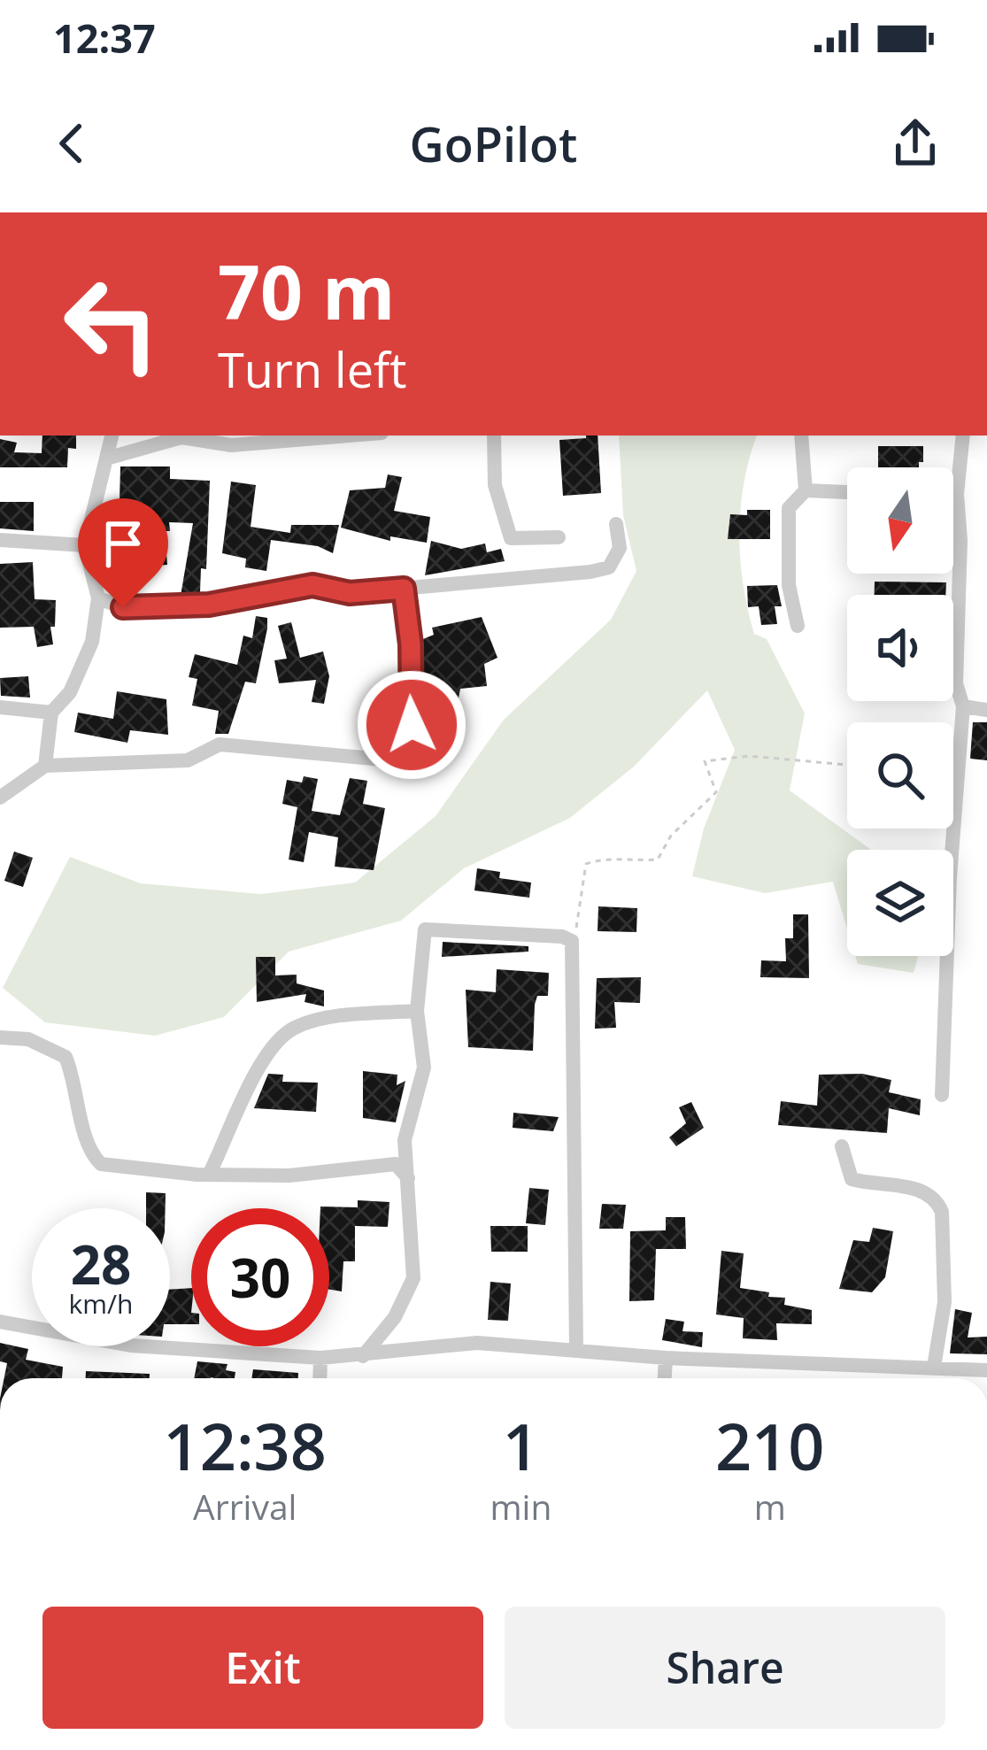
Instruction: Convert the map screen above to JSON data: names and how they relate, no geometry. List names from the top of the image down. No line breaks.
{"north":"bottom","page":{"status":"12:37","header":"GoPilot","turn":["70 m","Turn left"],"speed":"28 km/h","limit":"30","eta":["12:38","Arrival","1","min","210","m"],"buttons":["Exit","Share"]}}
